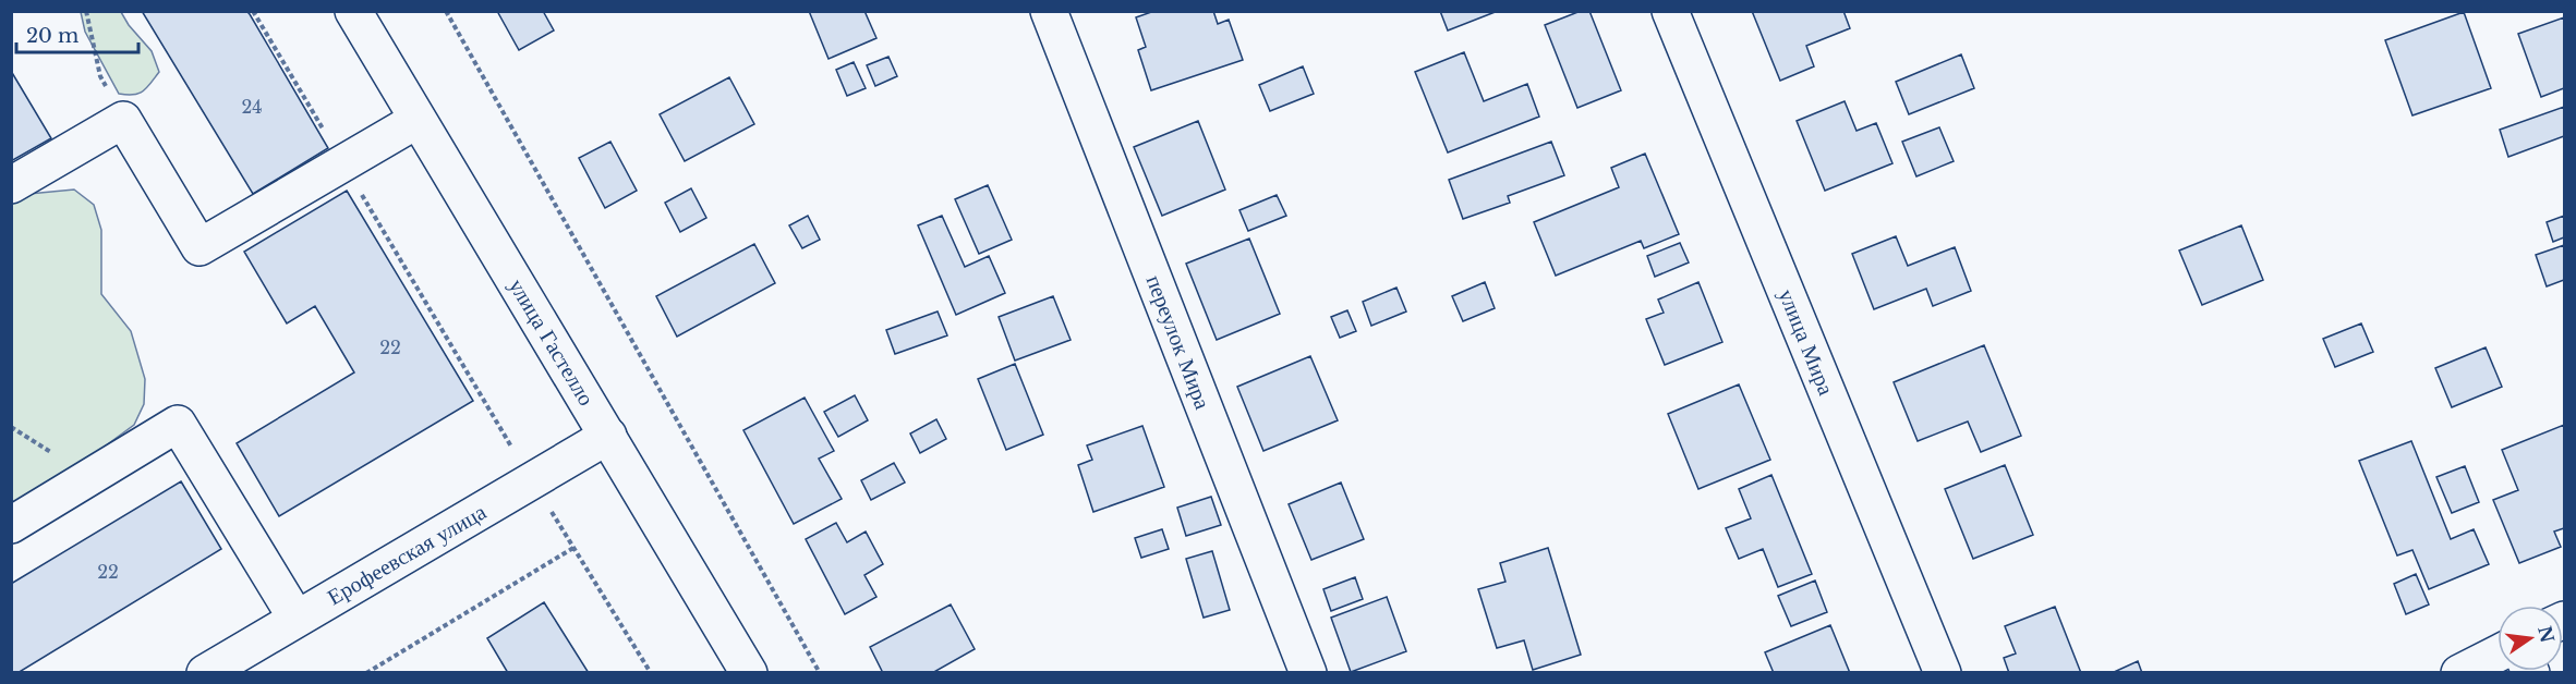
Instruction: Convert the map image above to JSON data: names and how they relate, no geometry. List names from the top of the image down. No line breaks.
{"streets":{"street":["улица Гастелло","переулок Мира","улица Мира","Ерофеевская улица"]},"crossings":[["улица Гастелло","Ерофеевская улица"]],"house_numbers":["24","22","22"],"scale_bar":"20 m","north":"right"}
